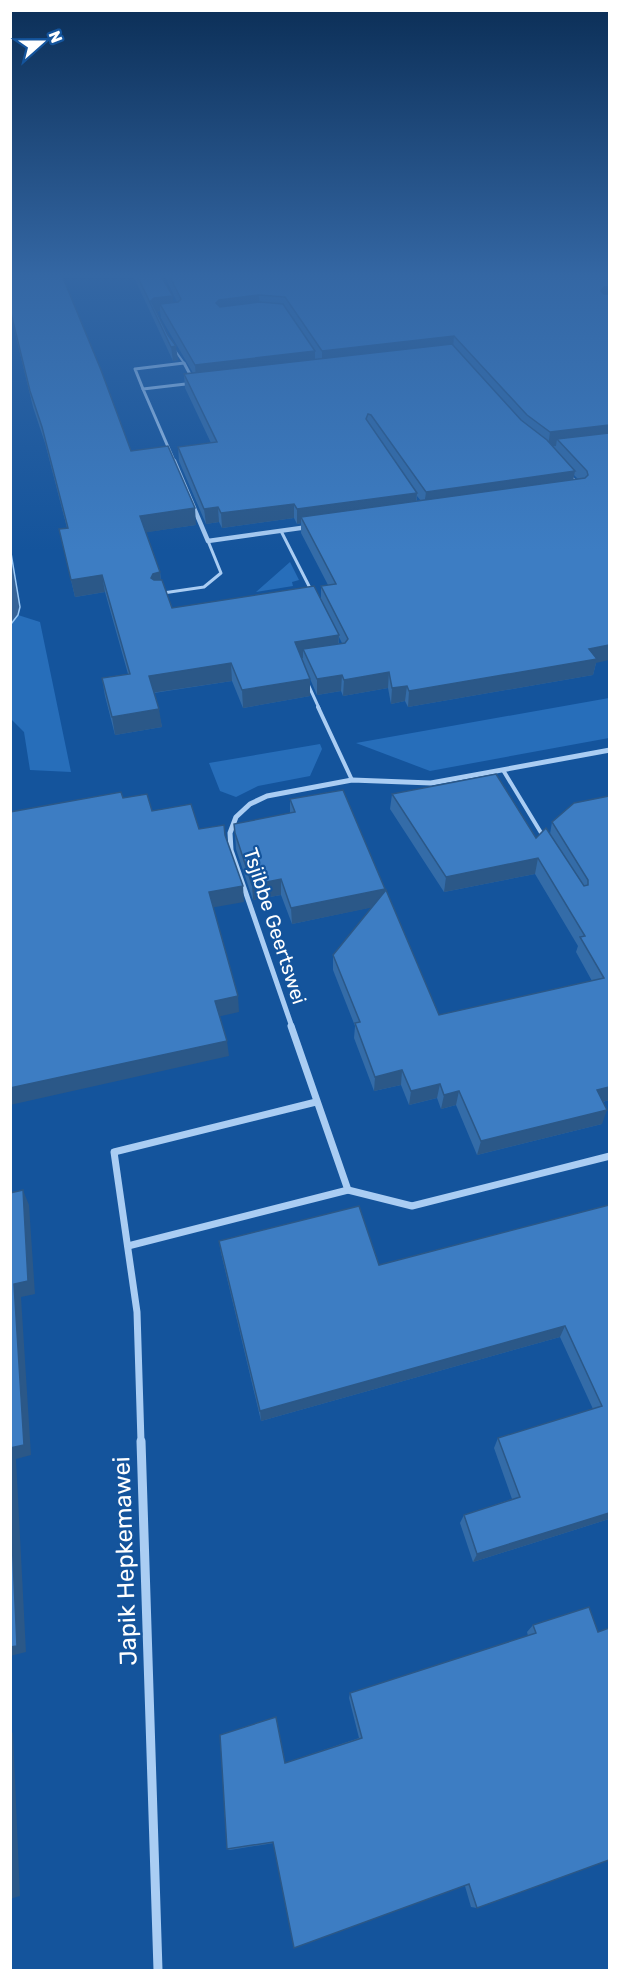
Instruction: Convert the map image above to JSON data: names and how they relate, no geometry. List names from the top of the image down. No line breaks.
{"streets":{"street":["Tsjibbe Geertswei","Japik Hepkemawei"]},"crossings":[["Tsjibbe Geertswei","Japik Hepkemawei"]],"north":"right"}
